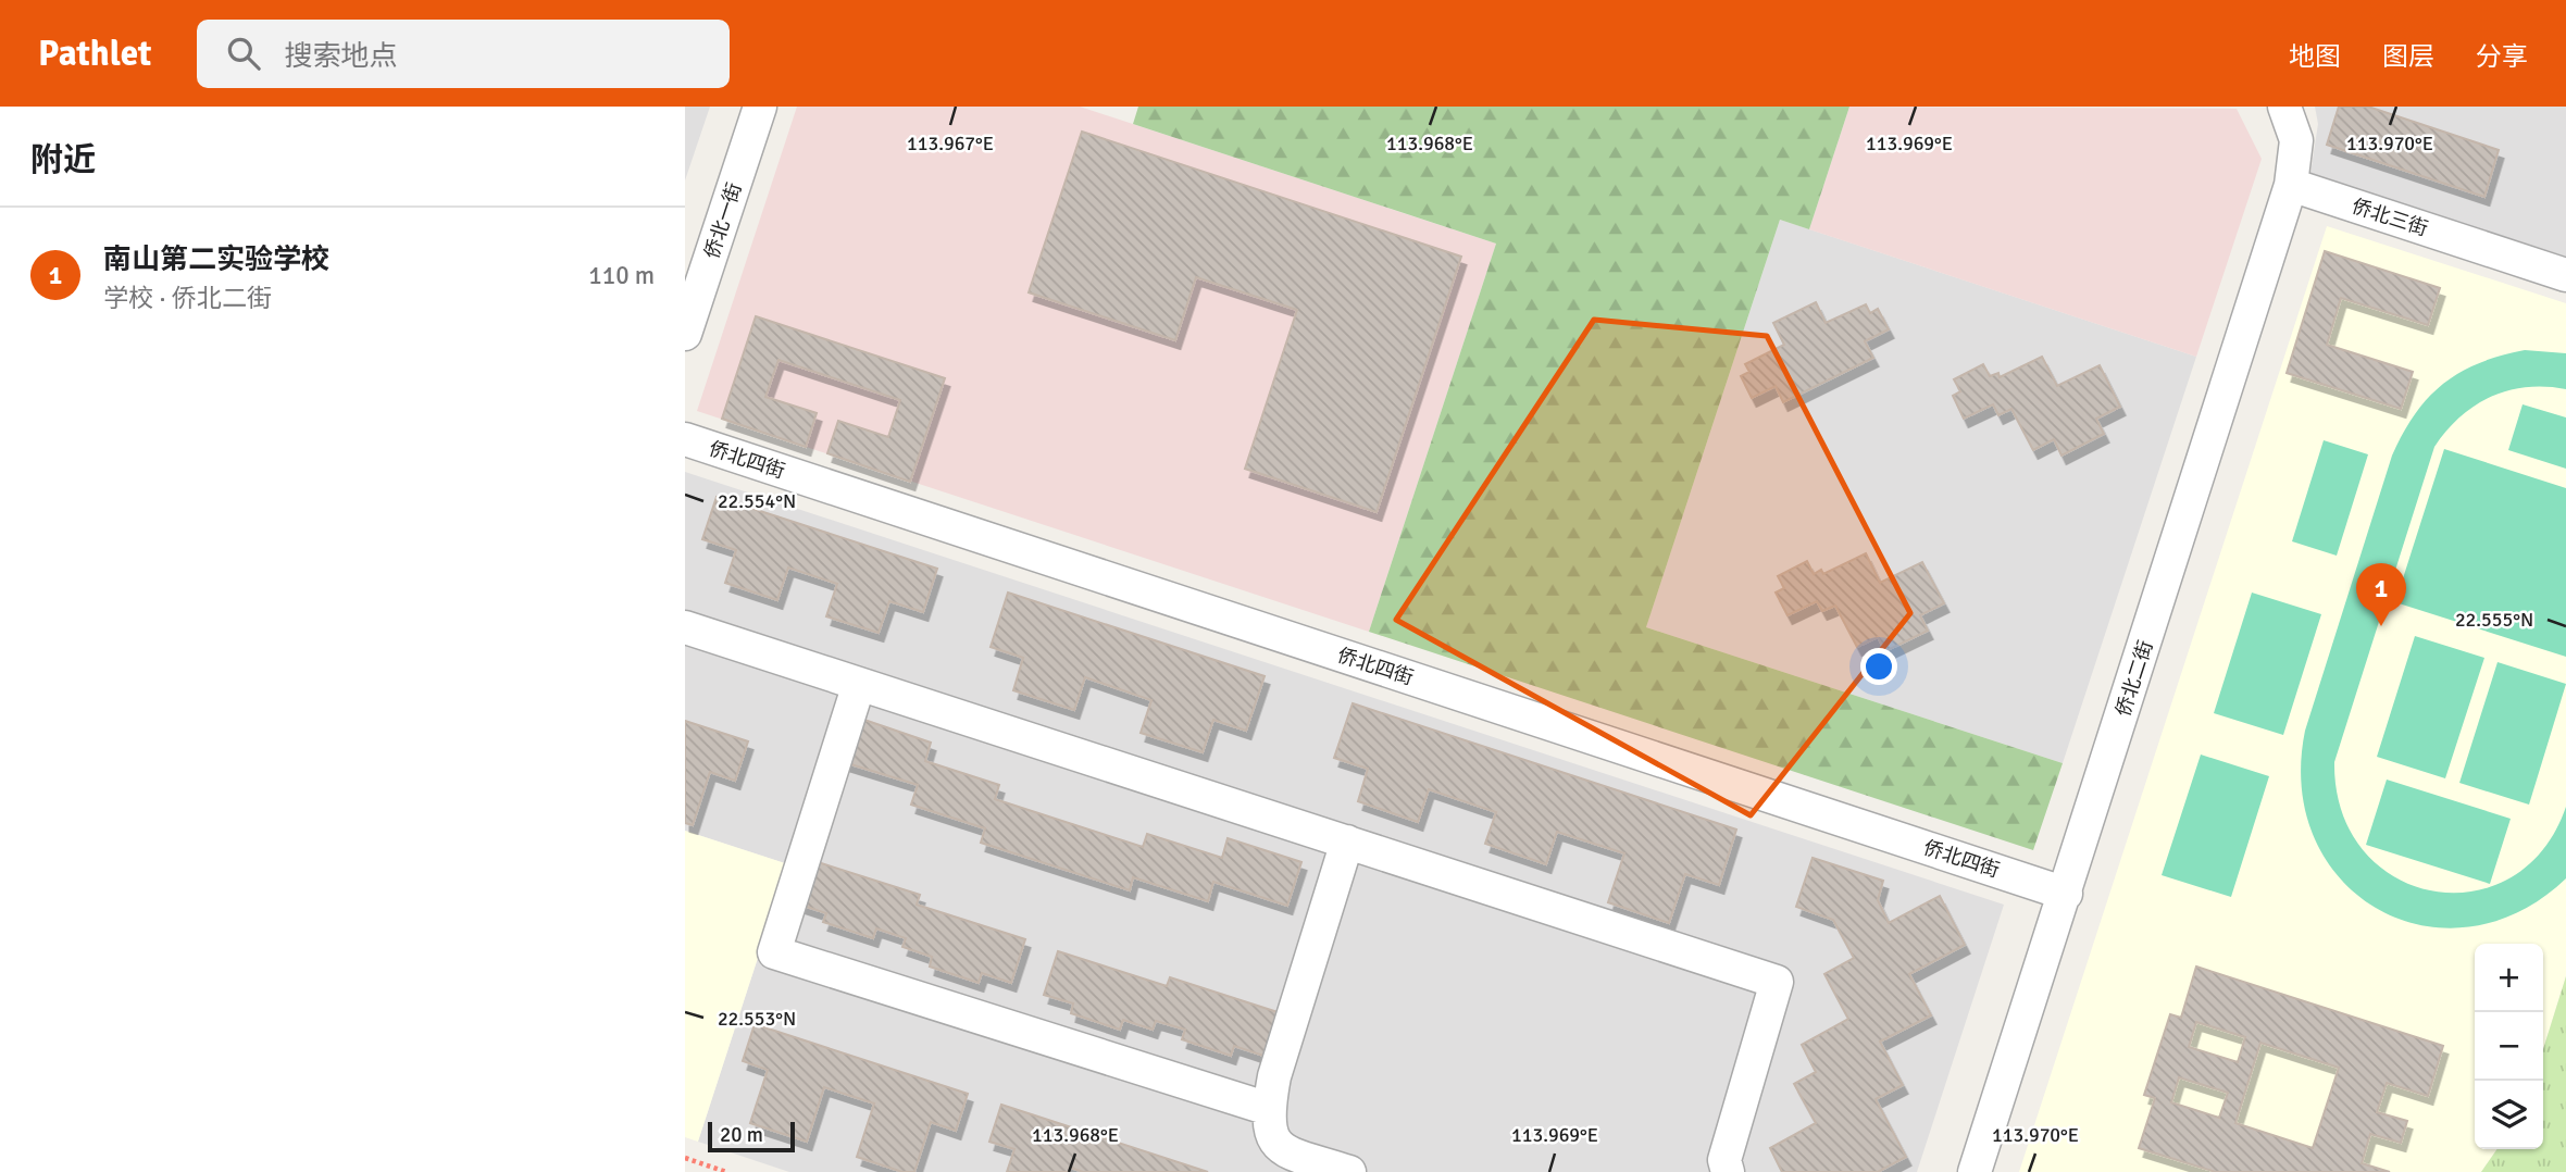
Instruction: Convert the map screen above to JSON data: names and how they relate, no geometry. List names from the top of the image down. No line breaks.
{"streets":{"street":["侨北三街","侨北一街","侨北四街","侨北二街"]},"crossings":[["侨北三街","侨北二街"],["侨北四街","侨北二街"]],"scale_bar":"20 m","page":{"header":"Pathlet","search":"搜索地点","nav":["地图","图层","分享"],"heading":"附近","list":[{"mark":"1","name":"南山第二实验学校","note":"学校 · 侨北二街","value":"110 m"}],"pins":"1","map_buttons":["+","−"],"scale":"20 m"},"coordinates":["113.967°E","113.968°E","113.969°E","113.970°E","22.554°N","22.555°N","22.553°N"]}
